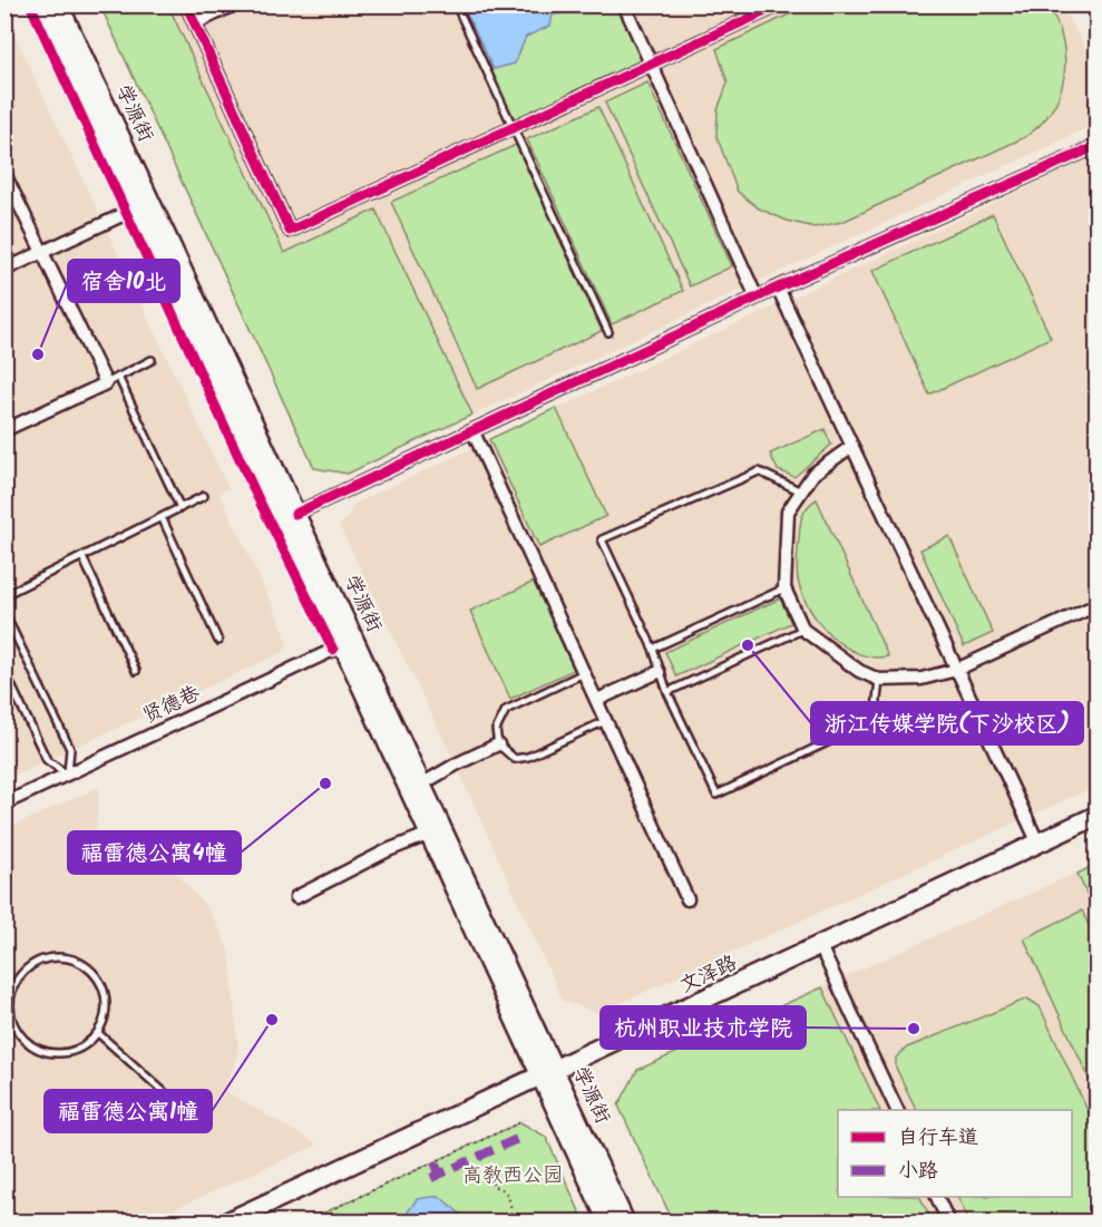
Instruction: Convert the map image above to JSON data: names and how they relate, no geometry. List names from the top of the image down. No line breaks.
{"streets":{"main road":["学源街","文泽路"],"street":["贤德巷"]},"crossings":[["学源街","贤德巷"],["学源街","文泽路"]],"parks":["高教西公园"],"places":["宿舍10北","浙江传媒学院(下沙校区)","福雷德公寓4幢","福雷德公寓1幢","杭州职业技术学院"],"legend":["自行车道","小路"]}
